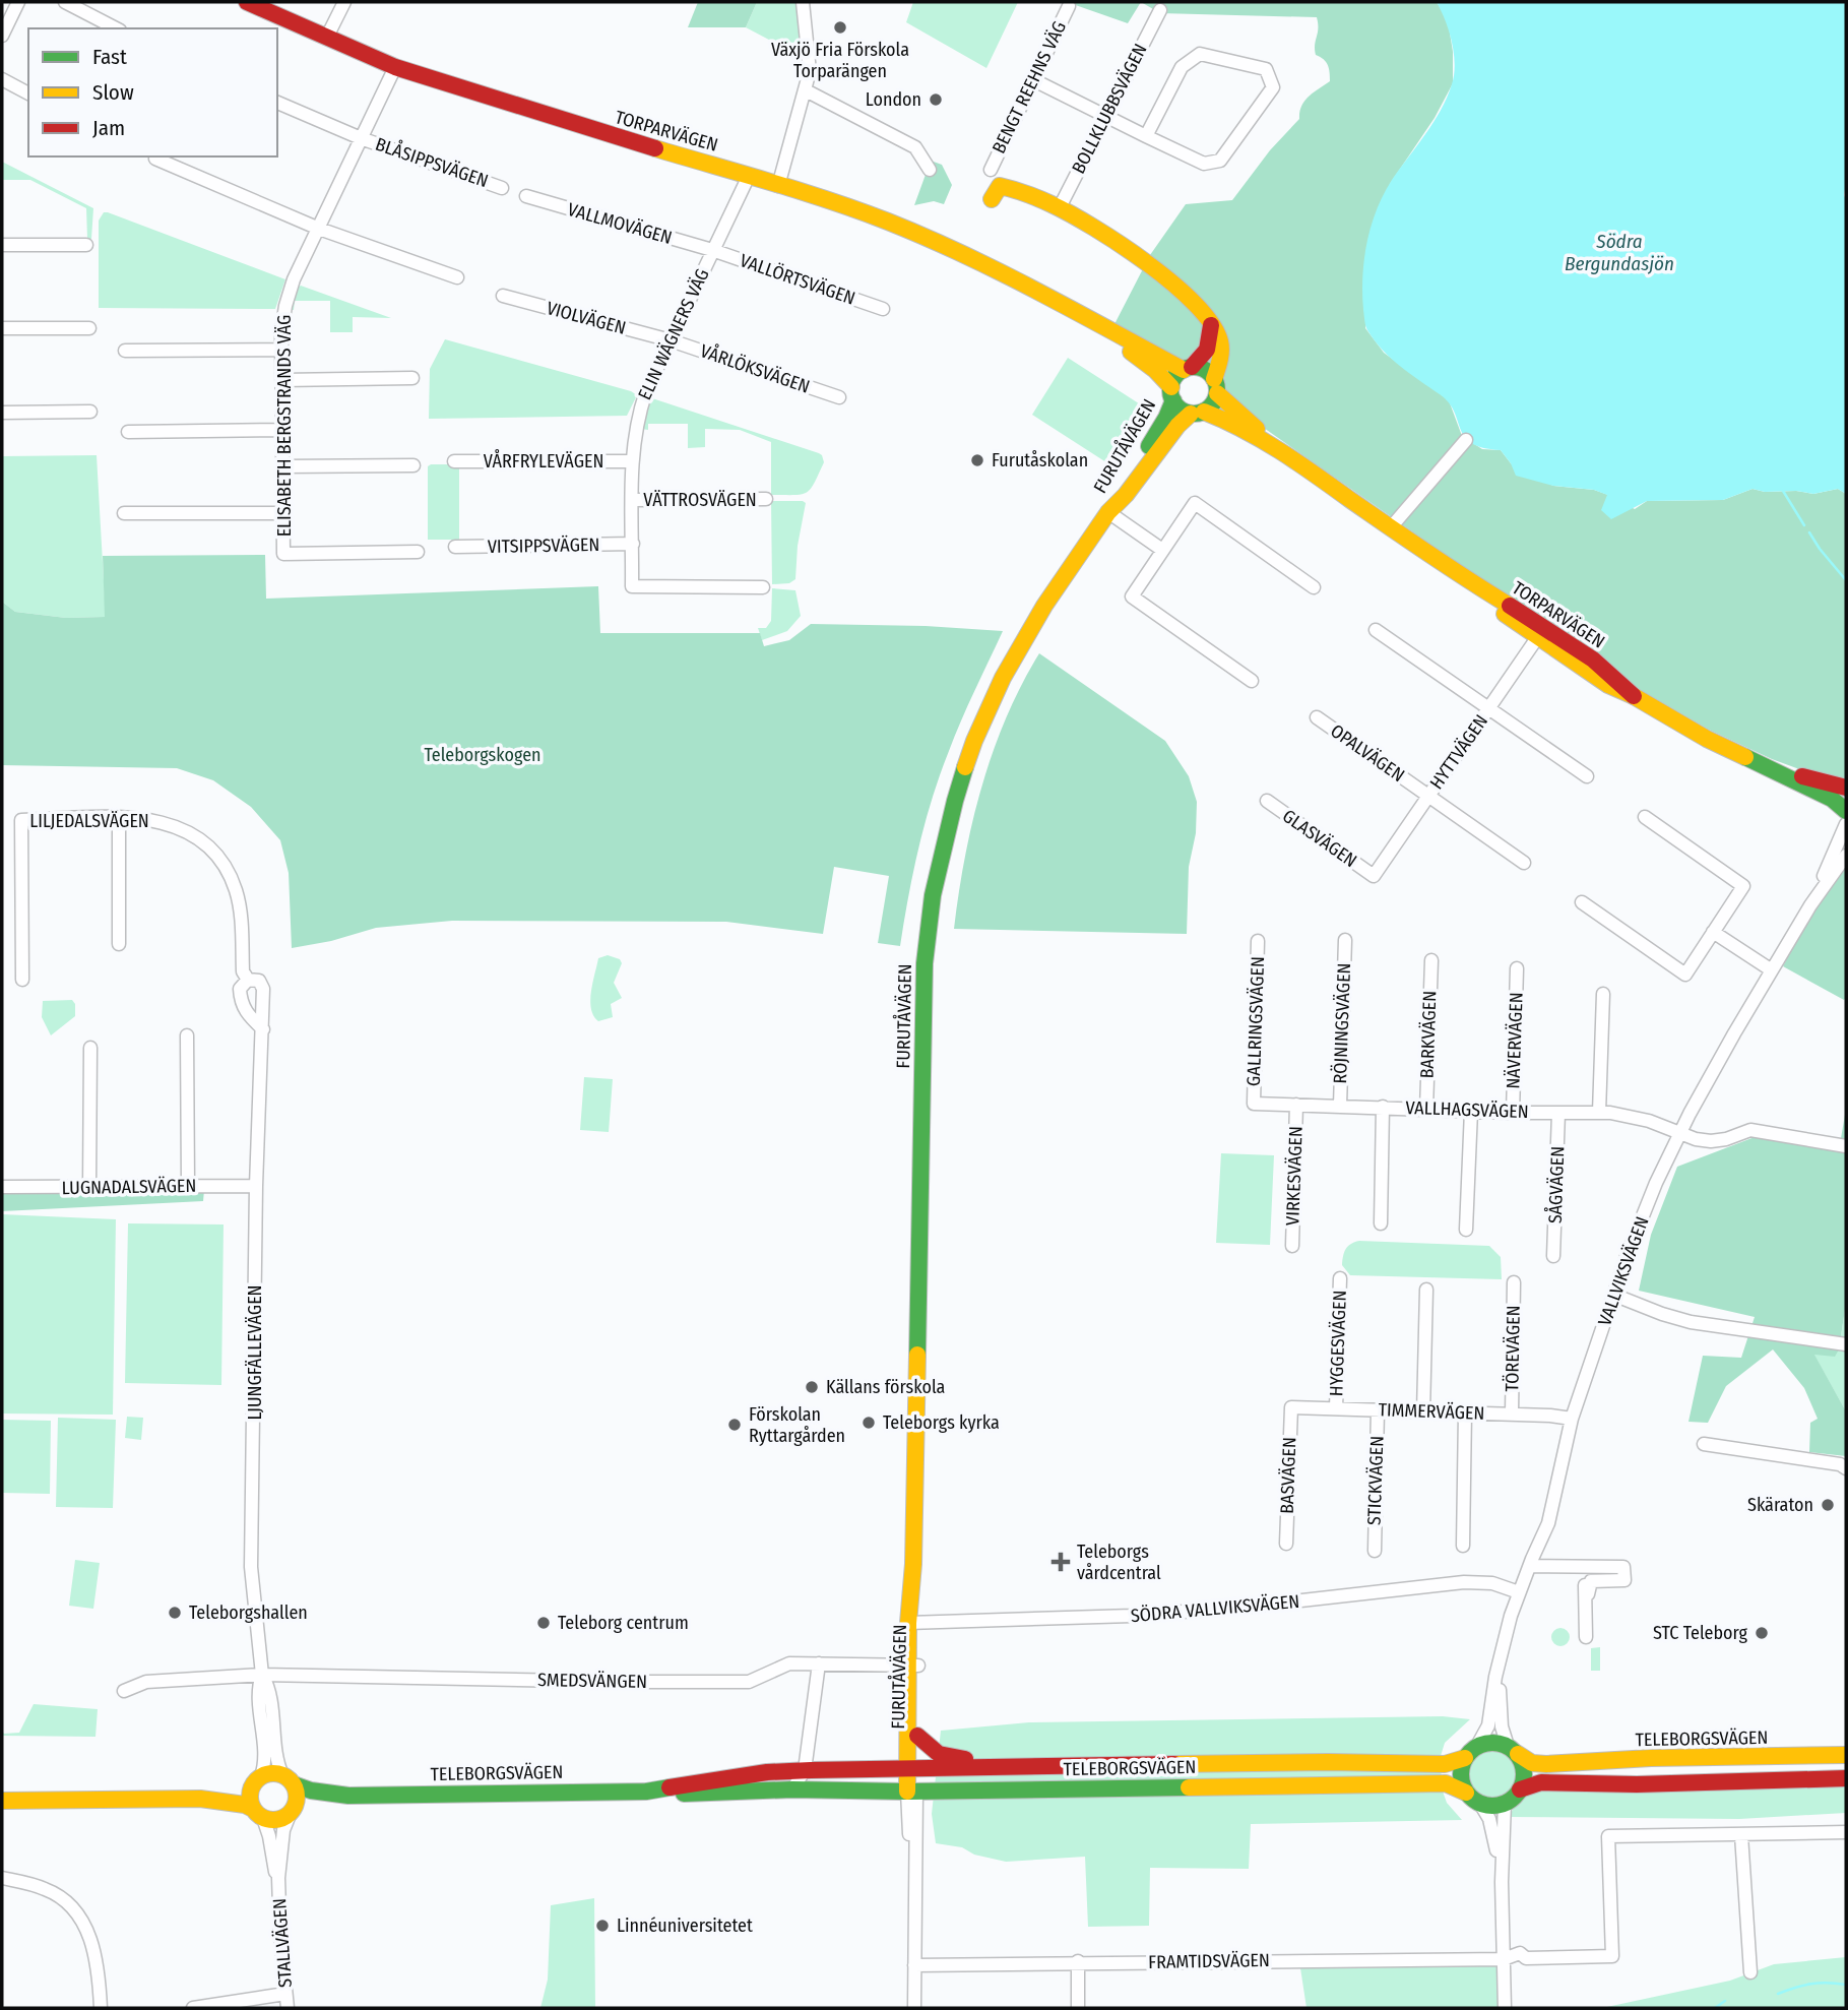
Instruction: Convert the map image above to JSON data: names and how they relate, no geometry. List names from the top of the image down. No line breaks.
{"streets":{"street":["BENGT REEHNS VÄG","BOLLKLUBBSVÄGEN","TORPARVÄGEN","BLÅSIPPSVÄGEN","VALLMOVÄGEN","VALLÖRTSVÄGEN","VIOLVÄGEN","ELIN WÄGNERS VÄG","VÅRLÖKSVÄGEN","ELISABETH BERGSTRANDS VÄG","FURUTÅVÄGEN","VÅRFRYLEVÄGEN","VÄTTROSVÄGEN","VITSIPPSVÄGEN","HYTTVÄGEN","OPALVÄGEN","LILJEDALSVÄGEN","GLASVÄGEN","GALLRINGSVÄGEN","RÖJNINGSVÄGEN","BARKVÄGEN","NÄVERVÄGEN","VALLHAGSVÄGEN","VIRKESVÄGEN","SÅGVÄGEN","LUGNADALSVÄGEN","VALLVIKSVÄGEN","HYGGESVÄGEN","TÖREVÄGEN","LJUNGFÄLLEVÄGEN","TIMMERVÄGEN","BASVÄGEN","STICKVÄGEN","SÖDRA VALLVIKSVÄGEN","SMEDSVÄNGEN","TELEBORGSVÄGEN","STALLVÄGEN","FRAMTIDSVÄGEN"]},"crossings":[["TORPARVÄGEN","ELIN WÄGNERS VÄG"],["TORPARVÄGEN","ELISABETH BERGSTRANDS VÄG"],["TORPARVÄGEN","FURUTÅVÄGEN"],["TORPARVÄGEN","HYTTVÄGEN"],["BLÅSIPPSVÄGEN","ELISABETH BERGSTRANDS VÄG"],["VALLMOVÄGEN","VALLÖRTSVÄGEN"],["VALLMOVÄGEN","ELIN WÄGNERS VÄG"],["VALLÖRTSVÄGEN","ELIN WÄGNERS VÄG"],["VIOLVÄGEN","ELIN WÄGNERS VÄG"],["VIOLVÄGEN","VÅRLÖKSVÄGEN"],["ELIN WÄGNERS VÄG","VÅRLÖKSVÄGEN"],["ELIN WÄGNERS VÄG","VÅRFRYLEVÄGEN"],["ELIN WÄGNERS VÄG","VÄTTROSVÄGEN"],["ELIN WÄGNERS VÄG","VITSIPPSVÄGEN"],["FURUTÅVÄGEN","SÖDRA VALLVIKSVÄGEN"],["FURUTÅVÄGEN","SMEDSVÄNGEN"],["FURUTÅVÄGEN","TELEBORGSVÄGEN"],["HYTTVÄGEN","OPALVÄGEN"],["HYTTVÄGEN","GLASVÄGEN"],["LILJEDALSVÄGEN","LJUNGFÄLLEVÄGEN"],["GALLRINGSVÄGEN","VALLHAGSVÄGEN"],["RÖJNINGSVÄGEN","VALLHAGSVÄGEN"],["BARKVÄGEN","VALLHAGSVÄGEN"],["NÄVERVÄGEN","VALLHAGSVÄGEN"],["VALLHAGSVÄGEN","VIRKESVÄGEN"],["VALLHAGSVÄGEN","SÅGVÄGEN"],["VALLHAGSVÄGEN","VALLVIKSVÄGEN"],["LUGNADALSVÄGEN","LJUNGFÄLLEVÄGEN"],["VALLVIKSVÄGEN","TIMMERVÄGEN"],["VALLVIKSVÄGEN","SÖDRA VALLVIKSVÄGEN"],["VALLVIKSVÄGEN","TELEBORGSVÄGEN"],["HYGGESVÄGEN","TIMMERVÄGEN"],["TÖREVÄGEN","TIMMERVÄGEN"],["LJUNGFÄLLEVÄGEN","SMEDSVÄNGEN"],["LJUNGFÄLLEVÄGEN","TELEBORGSVÄGEN"],["LJUNGFÄLLEVÄGEN","STALLVÄGEN"],["TIMMERVÄGEN","BASVÄGEN"],["TIMMERVÄGEN","STICKVÄGEN"],["TELEBORGSVÄGEN","STALLVÄGEN"]],"water":["Södra Bergundasjön"],"parks":["Teleborgskogen"],"places":{"other":["Växjö Fria Förskola Torparängen","London","Furutåskolan","Källans förskola","Teleborgs kyrka","Förskolan Ryttargården","Skäraton","Teleborgshallen","Teleborg centrum","STC Teleborg","Linnéuniversitetet"],"health":["Teleborgs vårdcentral"]},"legend":["Fast","Slow","Jam"]}
